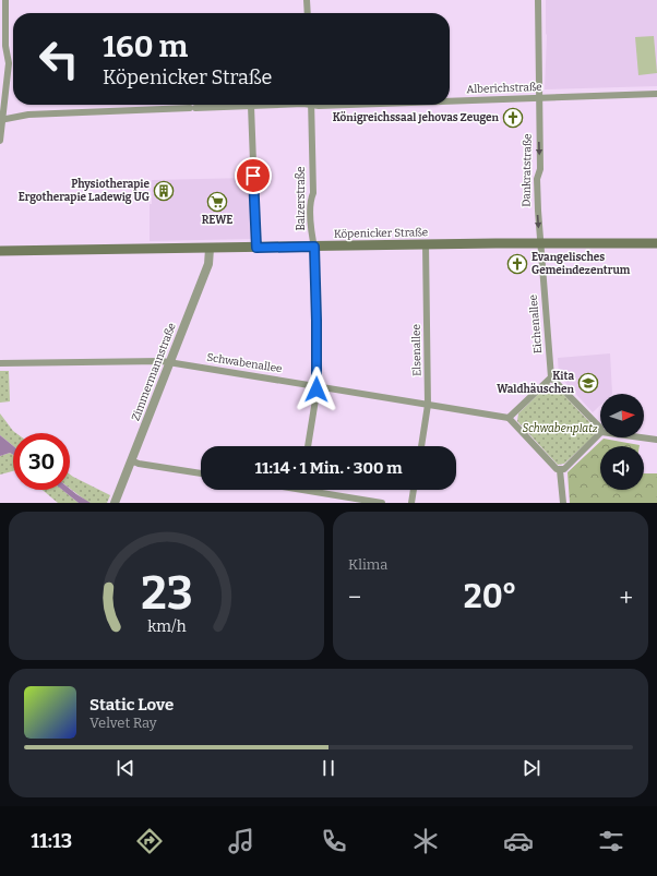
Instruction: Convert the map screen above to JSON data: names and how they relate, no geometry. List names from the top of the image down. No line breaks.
{"streets":{"main road":["Köpenicker Straße"],"street":["Alberichstraße","Dankratstraße","Balzerstraße","Eichenallee","Elsenallee","Schwabenallee","Zimmermannstraße"]},"crossings":[["Alberichstraße","Dankratstraße"],["Dankratstraße","Köpenicker Straße"],["Dankratstraße","Eichenallee"],["Balzerstraße","Köpenicker Straße"],["Balzerstraße","Schwabenallee"],["Köpenicker Straße","Eichenallee"],["Köpenicker Straße","Elsenallee"],["Köpenicker Straße","Zimmermannstraße"],["Elsenallee","Schwabenallee"],["Schwabenallee","Zimmermannstraße"]],"one_way":["Dankratstraße"],"parks":["Schwabenplatz"],"places":{"church":["Königreichssaal Jehovas Zeugen","Evangelisches Gemeindezentrum"],"building":["Physiotherapie Ergotherapie Ladewig UG"],"supermarket":["REWE"],"school or university":["Kita Waldhäuschen"]},"north":"right","page":{"turn":["160 m","Köpenicker Straße"],"limit":"30","trip":"11:14 · 1 Min. · 300 m","tile":"Klima","heat":["−","20°","+"],"song":["Static Love","Velvet Ray"],"tabs":"11:13","gauge":["23","km/h"]}}
